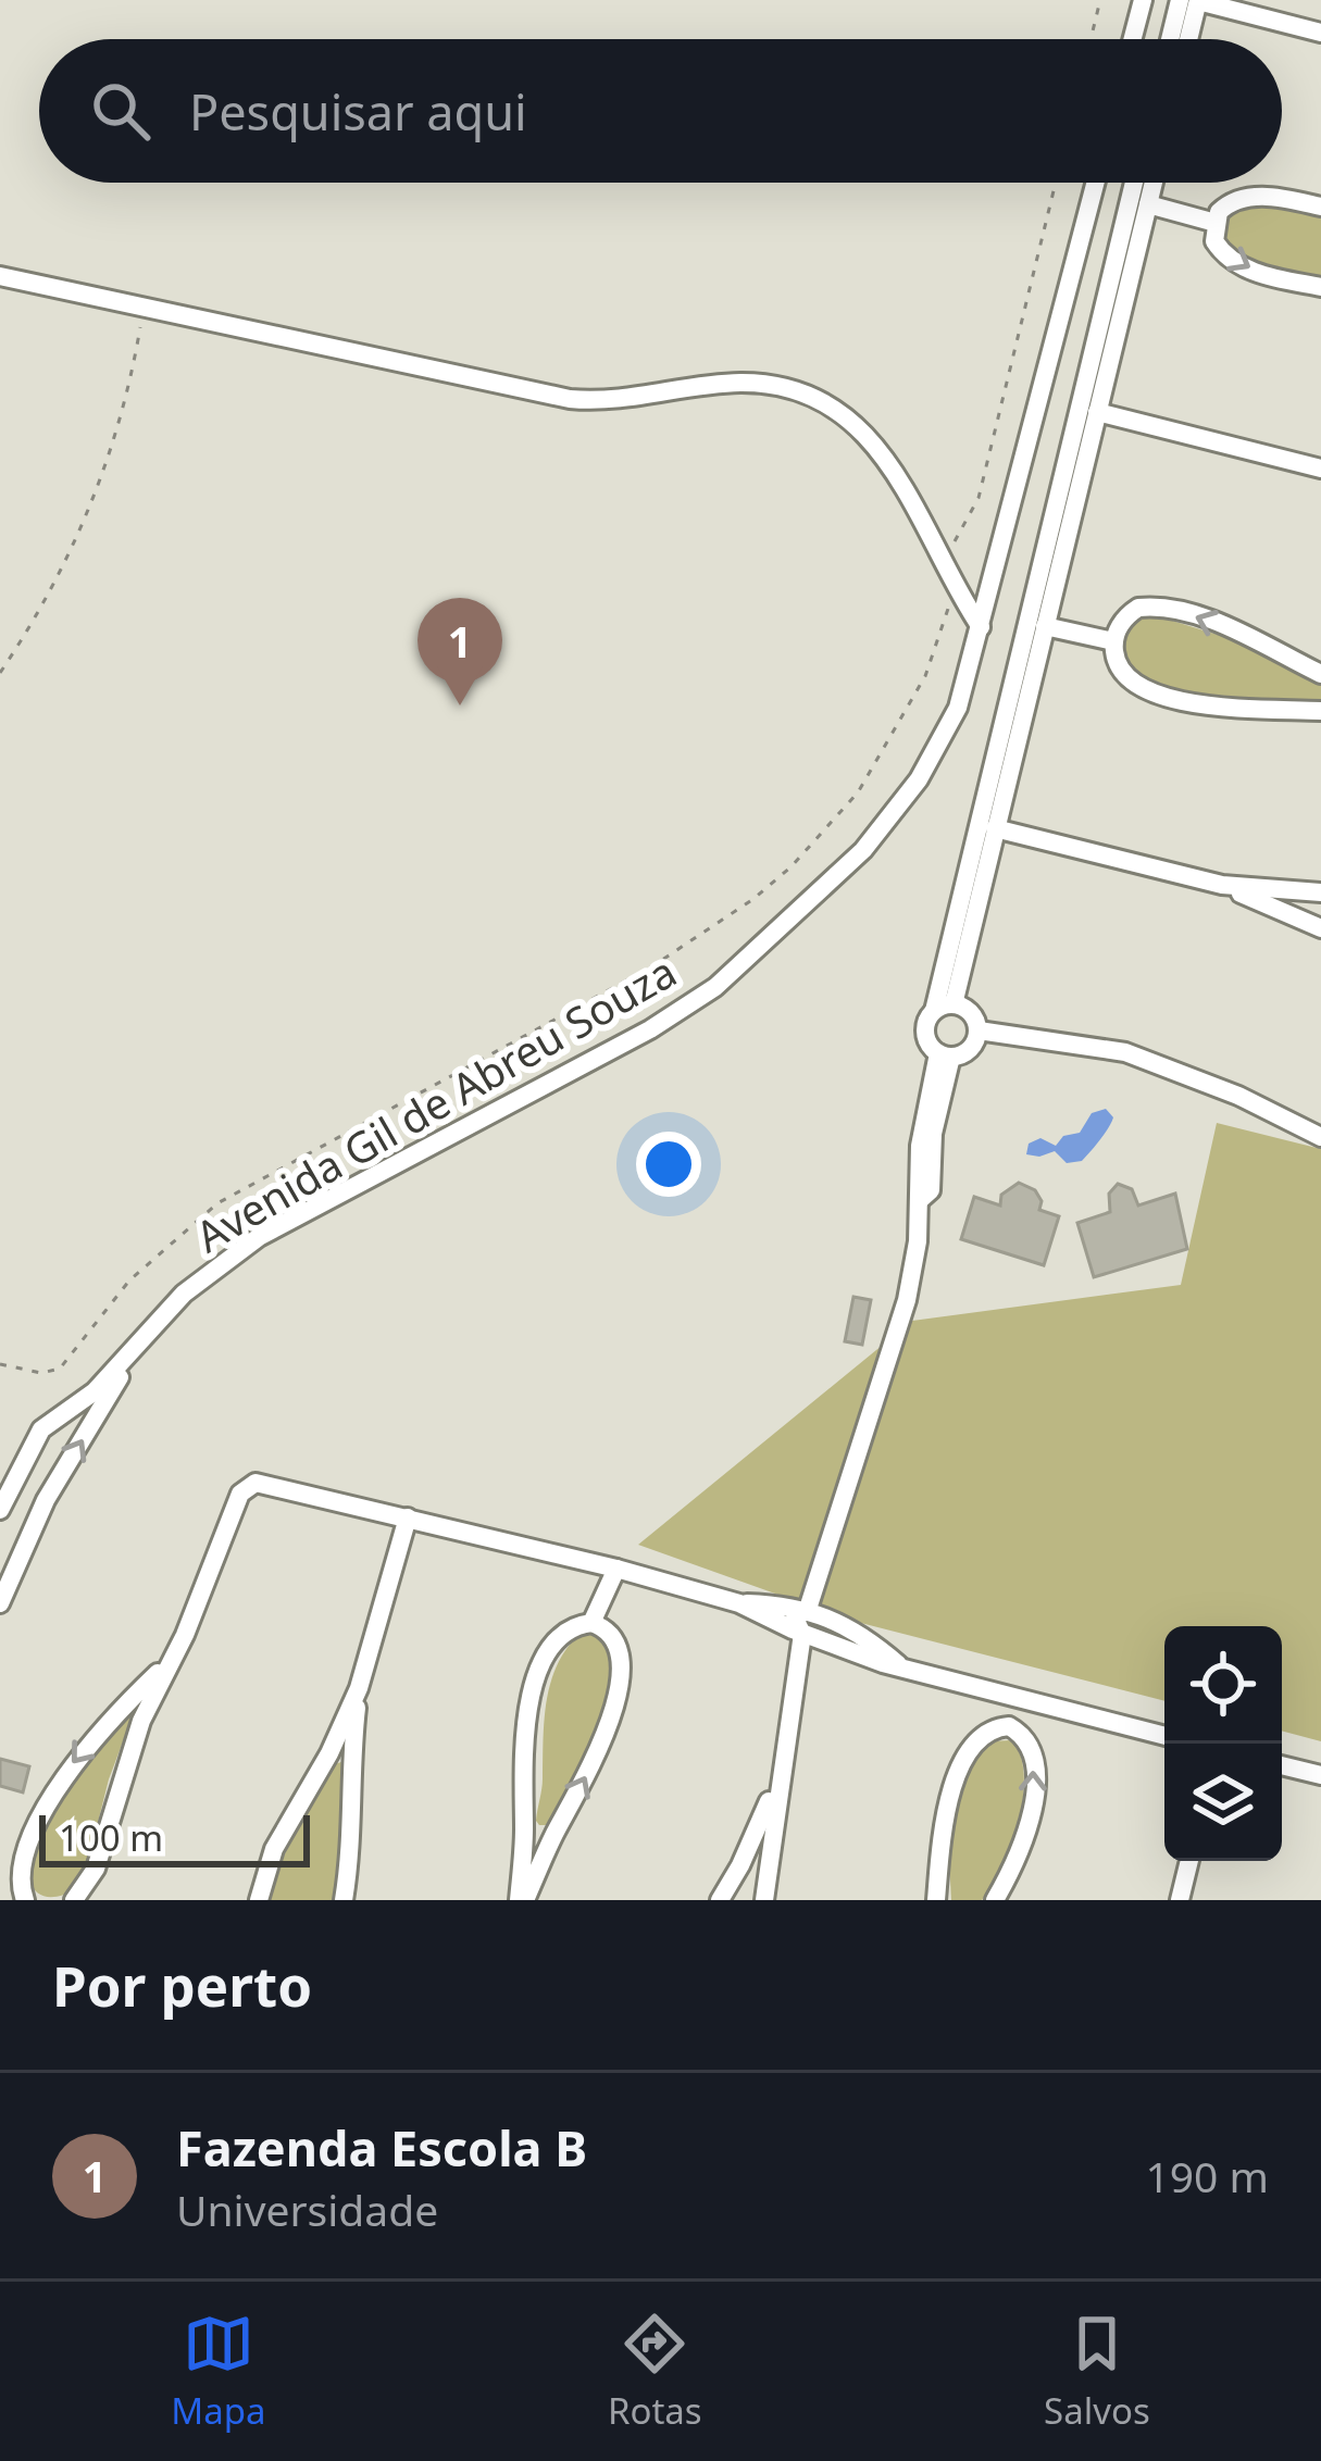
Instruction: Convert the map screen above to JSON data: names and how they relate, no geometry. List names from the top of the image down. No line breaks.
{"streets":{"street":["Avenida Gil de Abreu Souza"]},"scale_bar":"100 m","page":{"search":"Pesquisar aqui","pins":"1","scale":"100 m","heading":"Por perto","list":[{"mark":"1","name":"Fazenda Escola B","note":"Universidade","value":"190 m"}],"nav":["Mapa","Rotas","Salvos"]}}
